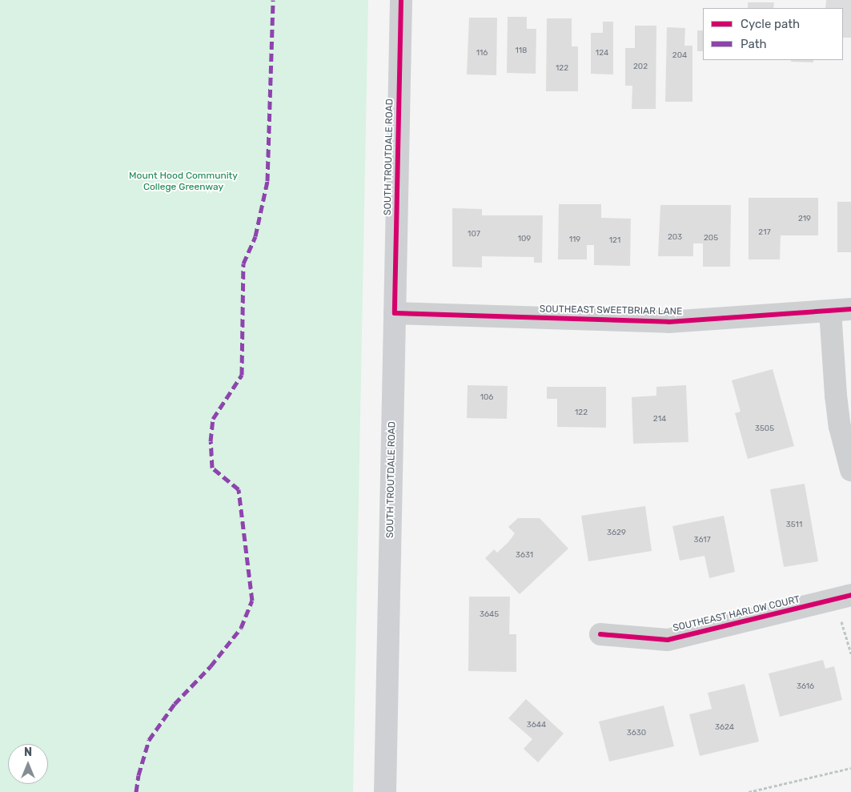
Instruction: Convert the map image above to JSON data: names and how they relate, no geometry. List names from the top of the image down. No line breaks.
{"streets":{"main road":["SOUTH TROUTDALE ROAD"],"street":["SOUTHEAST SWEETBRIAR LANE","SOUTHEAST HARLOW COURT"]},"crossings":[["SOUTH TROUTDALE ROAD","SOUTHEAST SWEETBRIAR LANE"]],"parks":["Mount Hood Community College Greenway"],"house_numbers":["118","116","124","204","202","122","219","217","107","203","205","109","119","121","106","122","214","3505","3511","3629","3617","3631","3645","3616","3644","3624","3630"],"legend":["Cycle path","Path"],"north":"top"}
